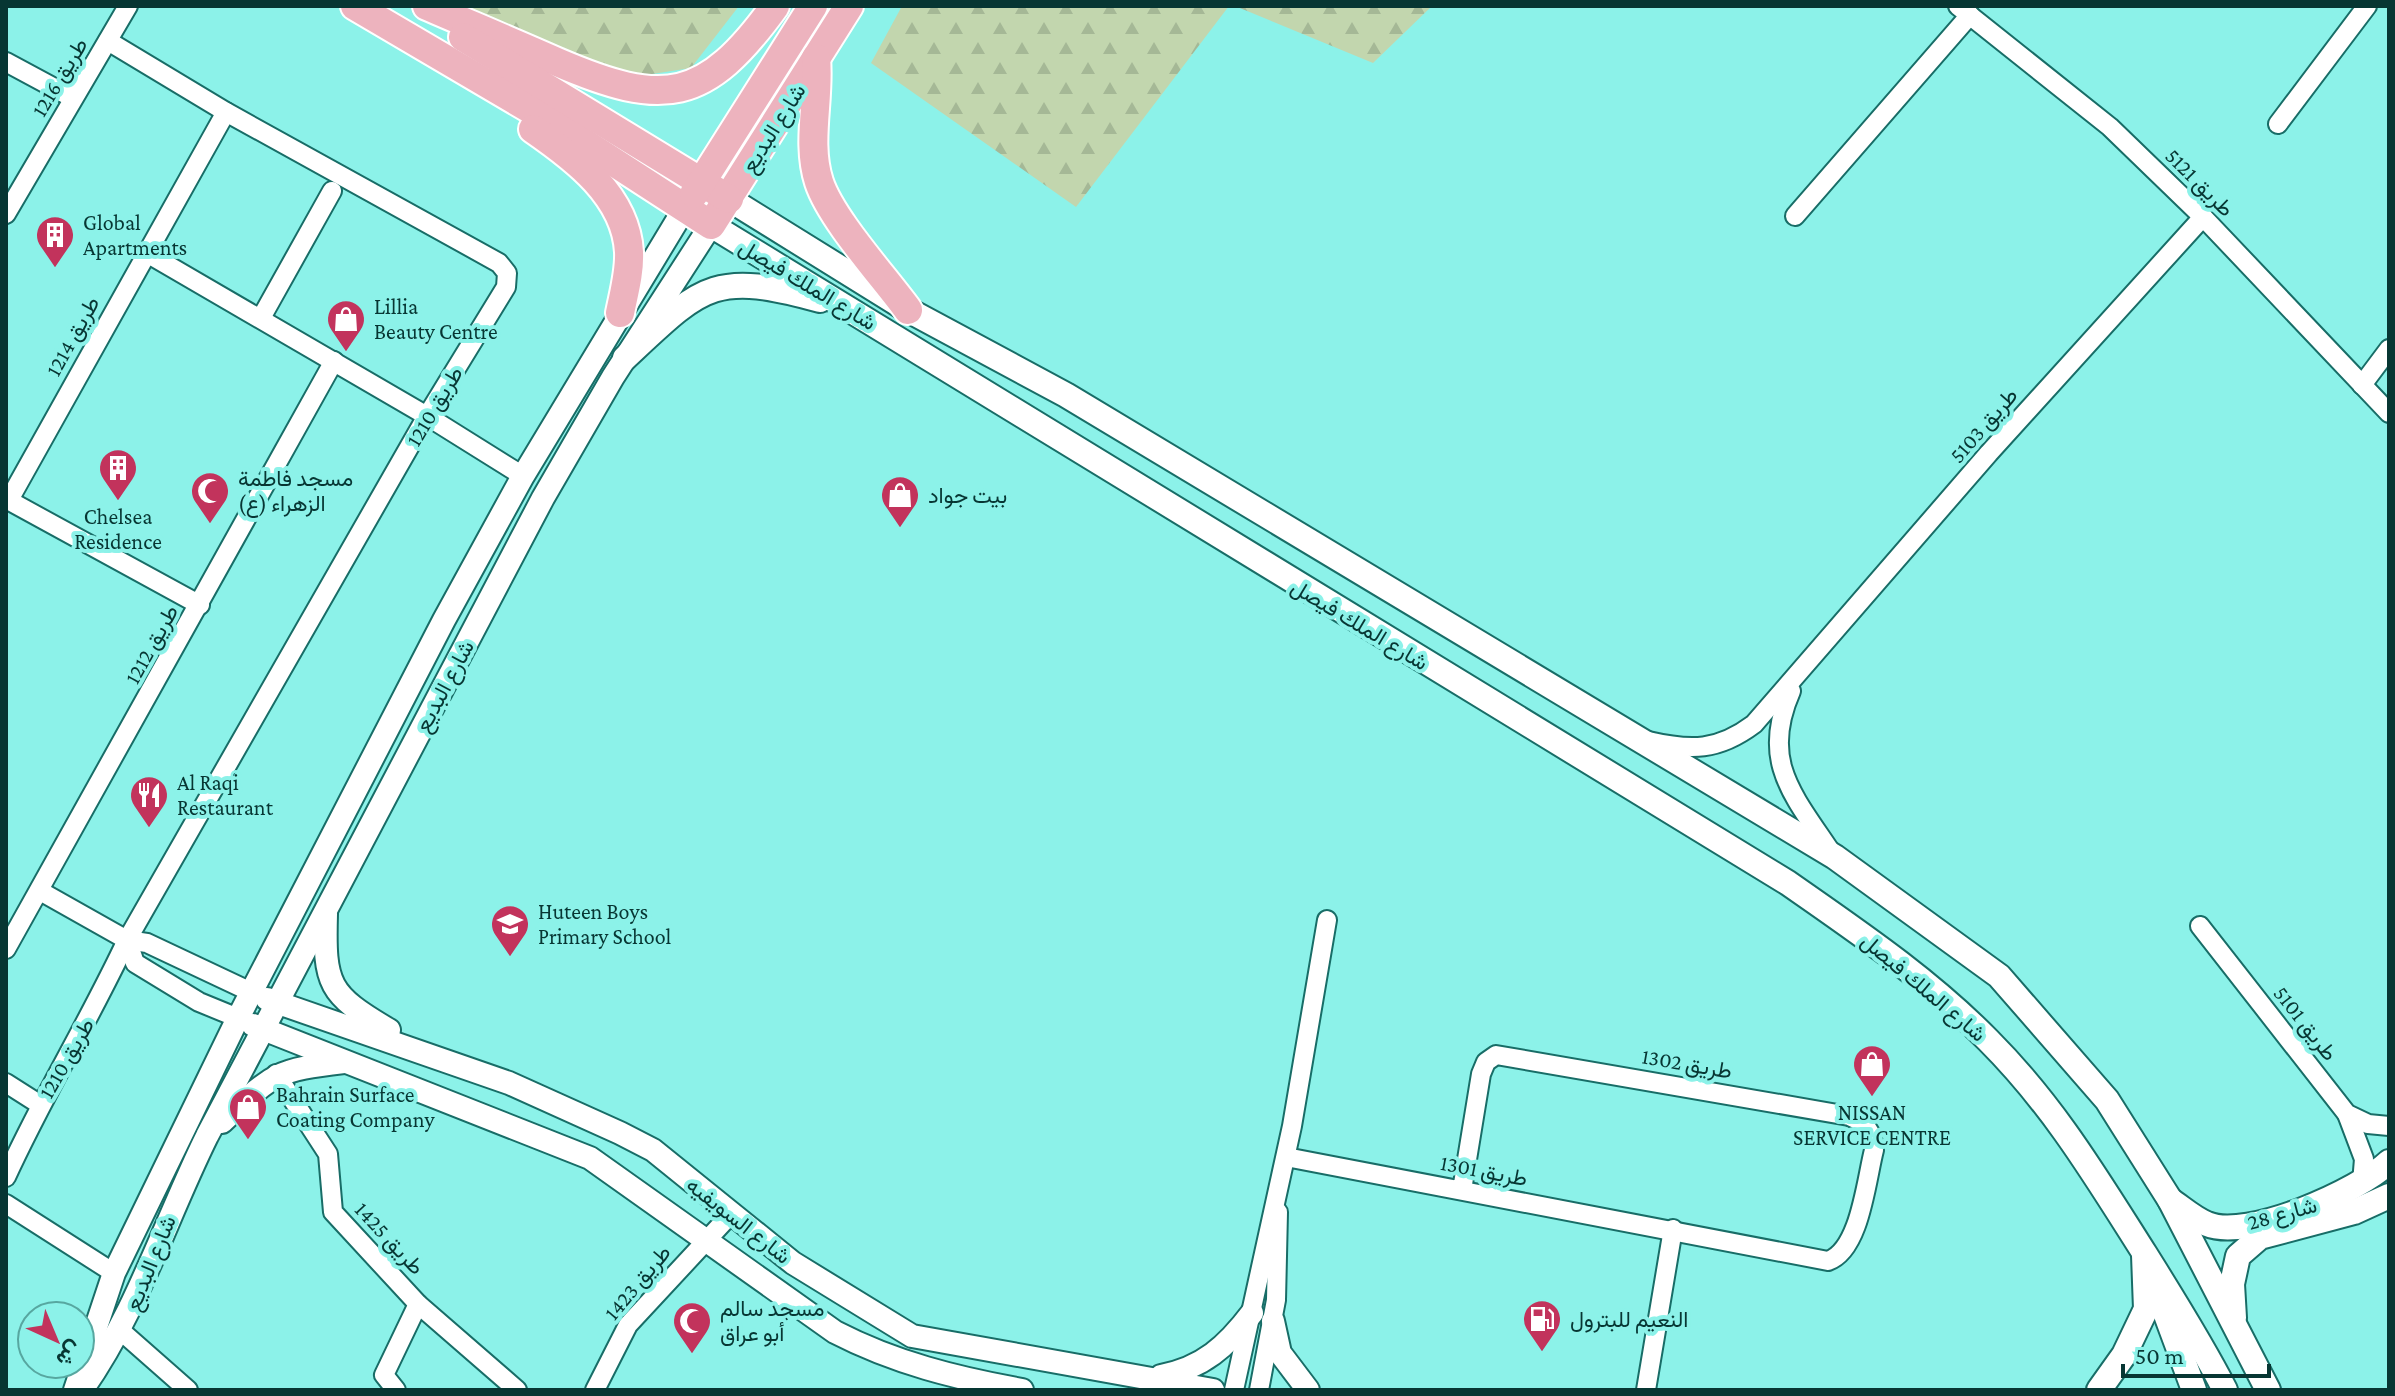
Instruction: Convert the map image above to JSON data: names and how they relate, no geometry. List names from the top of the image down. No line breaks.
{"streets":{"main road":["شارع البديع","شارع الملك فيصل","شارع 28"],"street":["طريق 1216","طريق 5121","طريق 1214","طريق 1210","طريق 5103","طريق 1212","طريق 5101","طريق 1302","طريق 1301","شارع السويفيه","طريق 1425","طريق 1423"]},"crossings":[["طريق 1216","طريق 1210"],["شارع البديع","شارع الملك فيصل"],["شارع البديع","شارع السويفيه"],["طريق 5121","طريق 5103"],["شارع الملك فيصل","طريق 5103"],["شارع الملك فيصل","شارع 28"],["طريق 1214","طريق 1210"],["طريق 5101","شارع 28"],["طريق 1302","طريق 1301"],["شارع السويفيه","طريق 1423"]],"places":{"building":["Global Apartments","Chelsea Residence"],"shop":["Lillia Beauty Centre","بيت جواد","NISSAN SERVICE CENTRE","Bahrain Surface Coating Company"],"mosque":["مسجد فاطمة الزهراء (ع)","مسجد سالم أبو عراق"],"restaurant":["Al Raqi Restaurant"],"school or university":["Huteen Boys Primary School"],"fuel station":["النعيم للبترول"]},"scale_bar":"50 m","north":"bottom right"}
